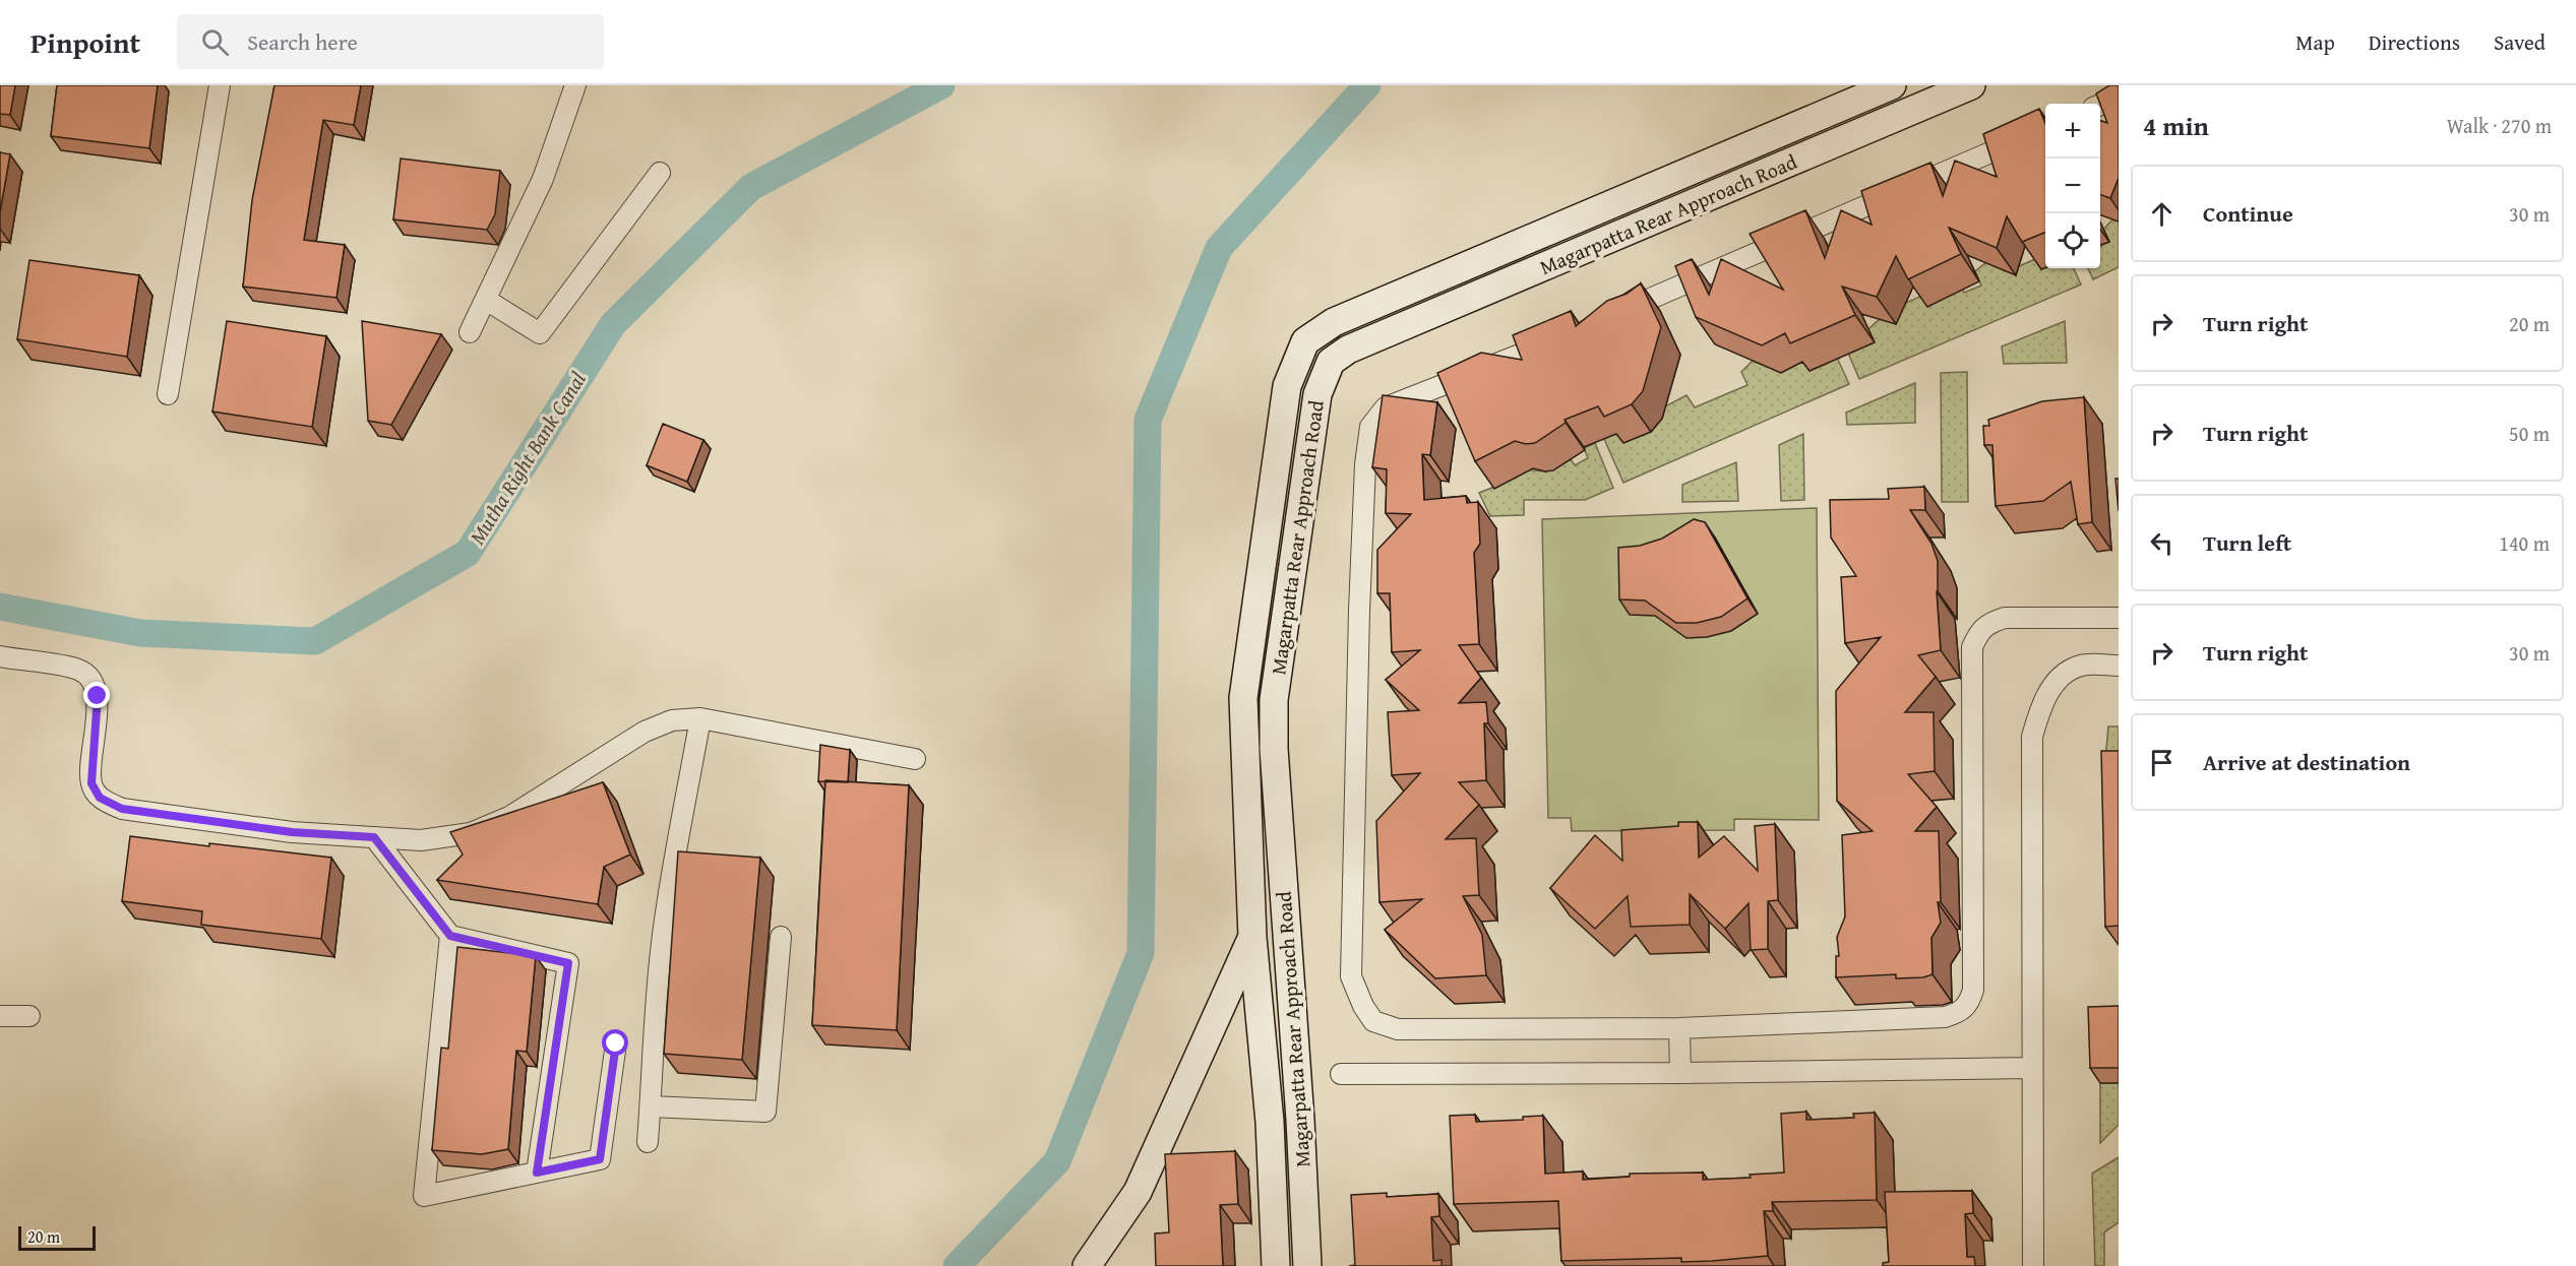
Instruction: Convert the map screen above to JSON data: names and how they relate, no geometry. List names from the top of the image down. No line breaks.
{"streets":{"street":["Magarpatta Rear Approach Road"]},"water":["Mutha Right Bank Canal"],"scale_bar":"20 m","page":{"header":"Pinpoint","search":"Search here","nav":["Map","Directions","Saved"],"heading":["4 min","Walk · 270 m"],"map_buttons":["+","−"],"list":[["Continue","30 m"],["Turn right","20 m"],["Turn right","50 m"],["Turn left","140 m"],["Turn right","30 m"],"Arrive at destination"],"scale":"20 m"}}
